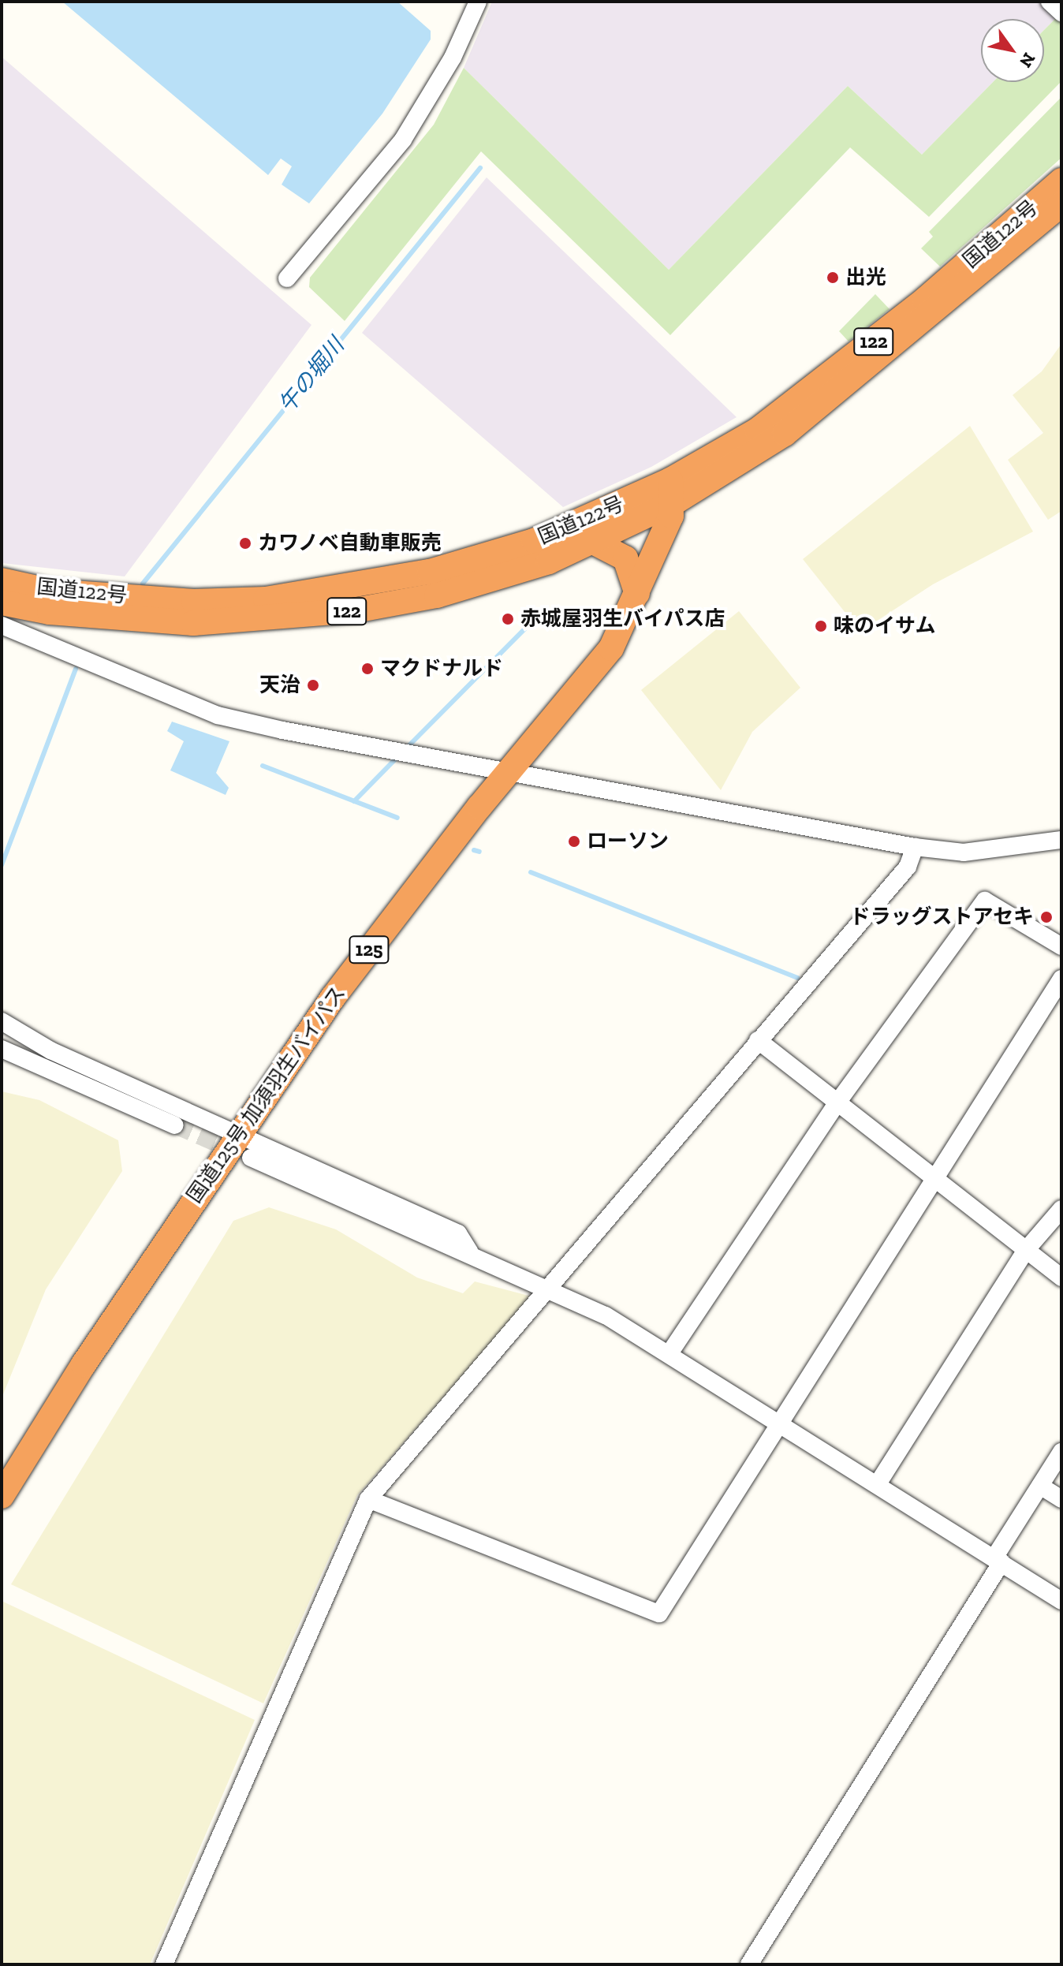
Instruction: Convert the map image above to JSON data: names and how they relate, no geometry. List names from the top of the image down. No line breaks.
{"streets":{"highway":["国道122号","122","125","国道125号 加須羽生バイパス"]},"crossings":[["国道122号","国道125号 加須羽生バイパス"]],"water":["午の堀川"],"places":["出光","カワノベ自動車販売","赤城屋羽生バイパス店","味のイサム","マクドナルド","天治","ローソン","ドラッグストアセキ"],"north":"bottom right"}
